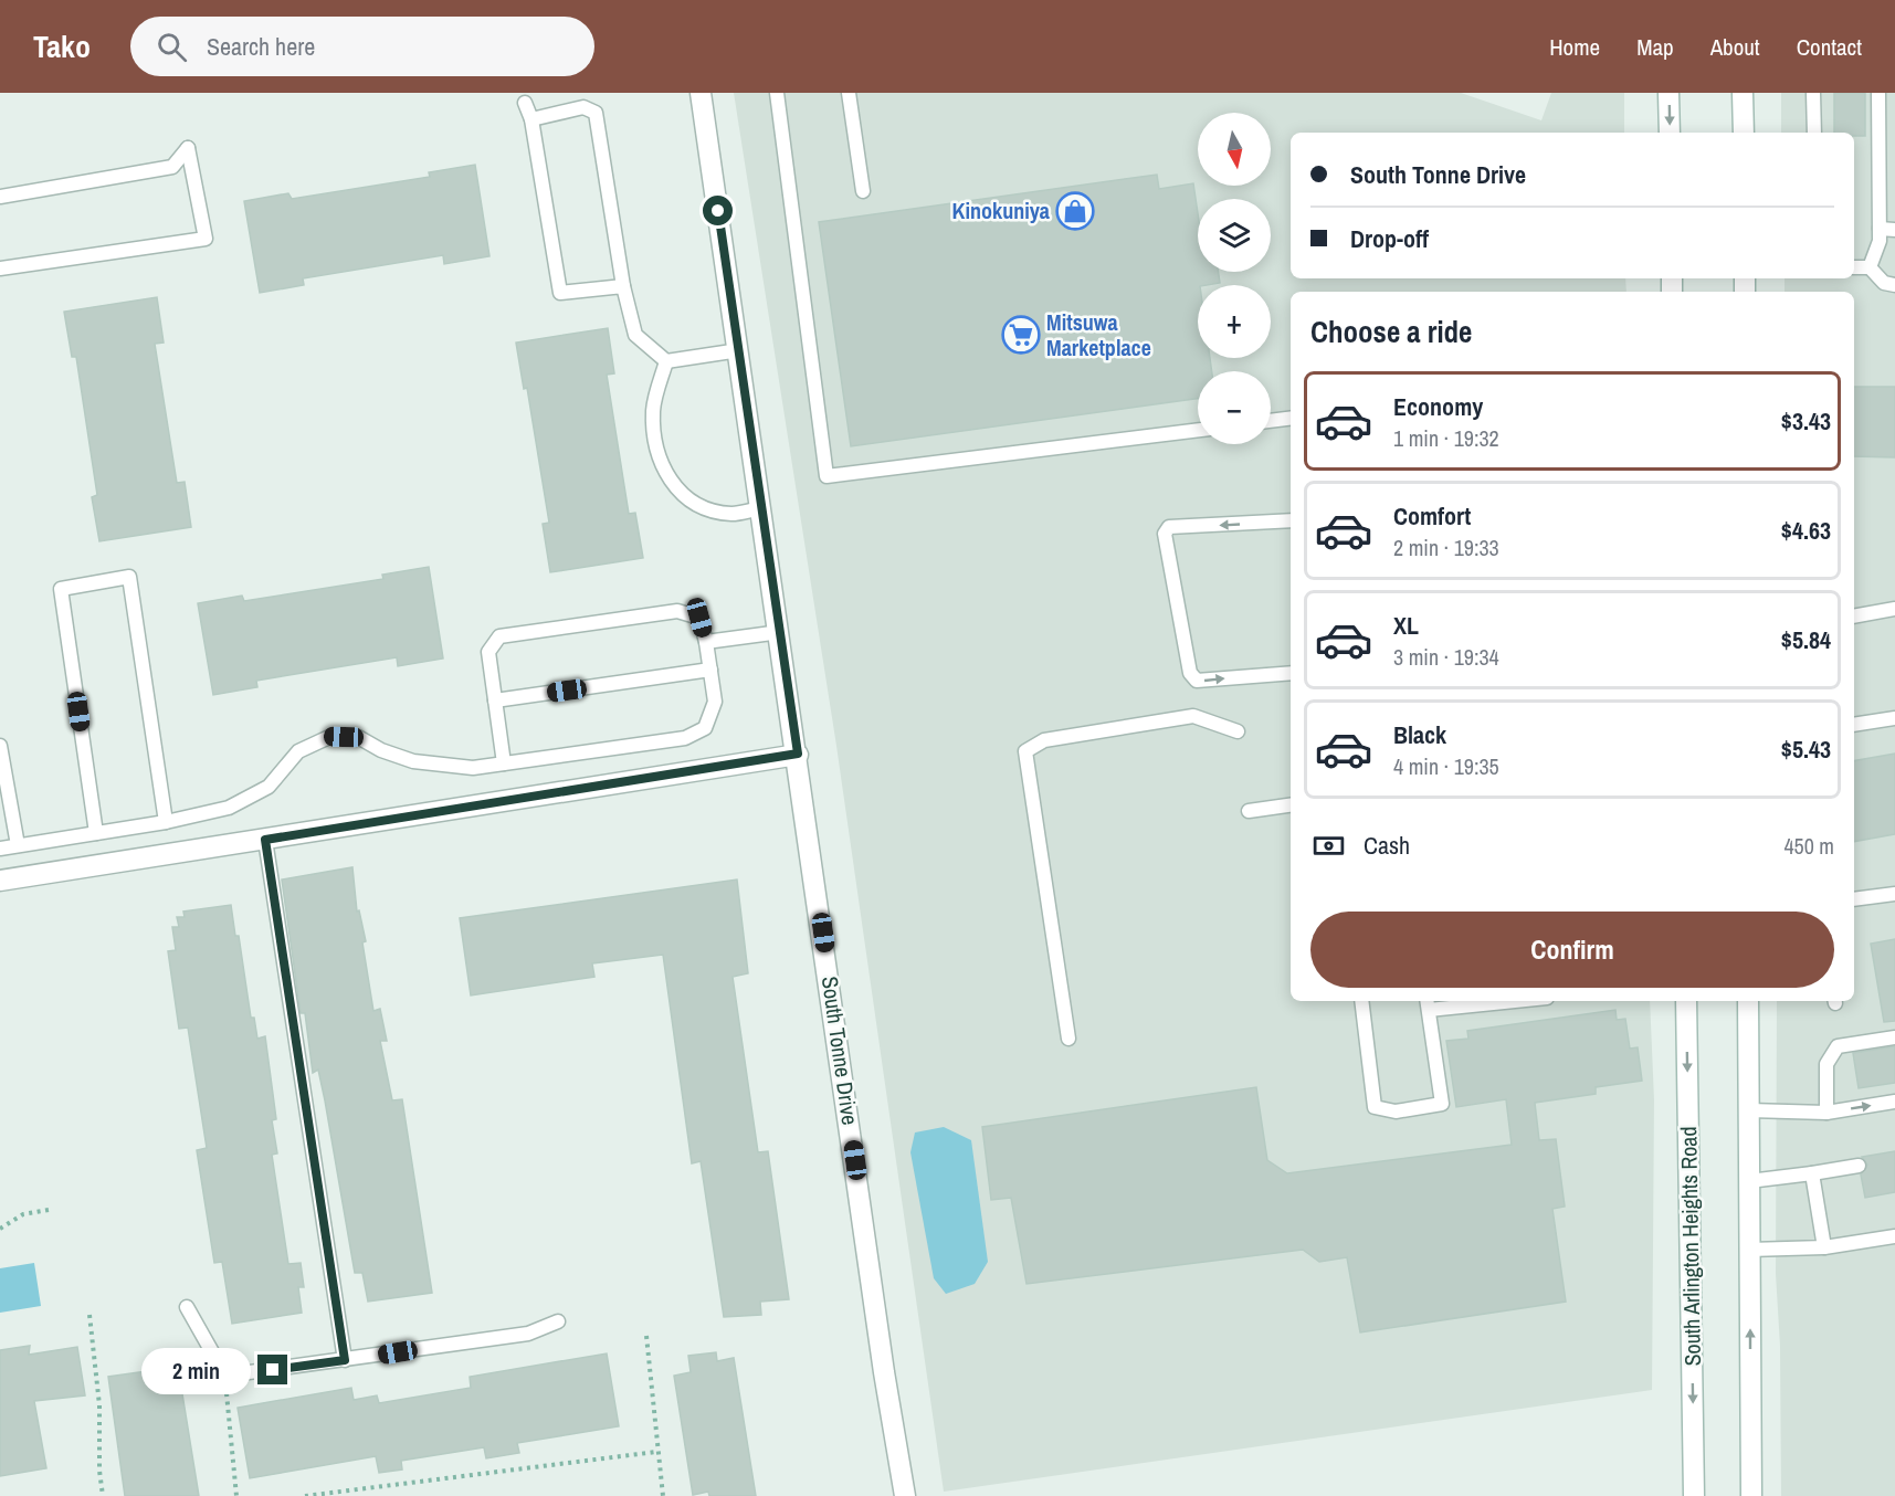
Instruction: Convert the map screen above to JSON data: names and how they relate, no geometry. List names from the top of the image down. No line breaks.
{"streets":{"street":["South Tonne Drive","South Arlington Heights Road"]},"places":{"shop":["Kinokuniya"],"supermarket":["Mitsuwa Marketplace"]},"north":"bottom","page":{"header":"Tako","search":"Search here","nav":["Home","Map","About","Contact"],"map_buttons":["+","−"],"banner":["South Tonne Drive","Drop-off"],"heading":"Choose a ride","list":[{"name":"Economy","note":"1 min · 19:32","value":"$3.43"},{"name":"Comfort","note":"2 min · 19:33","value":"$4.63"},{"name":"XL","note":"3 min · 19:34","value":"$5.84"},{"name":"Black","note":"4 min · 19:35","value":"$5.43"}],"pay":["Cash","450 m"],"buttons":"Confirm","bubble":"2 min"}}
